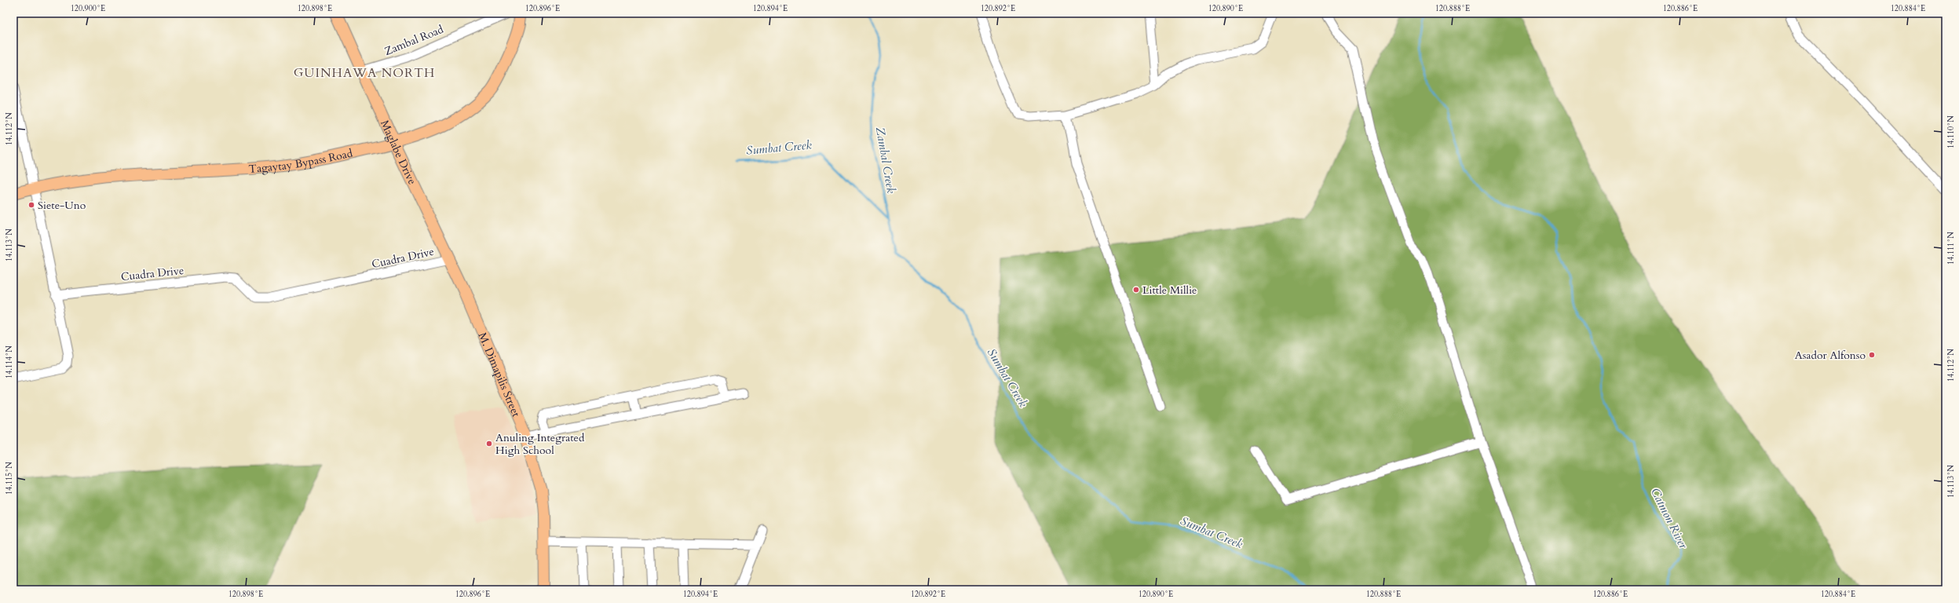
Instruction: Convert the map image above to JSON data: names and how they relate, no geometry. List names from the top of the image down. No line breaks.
{"streets":{"main road":["Maglabe Drive","Tagaytay Bypass Road","M. Dimapilis Street"],"street":["Zambal Road","Cuadra Drive"]},"crossings":[["Zambal Road","Maglabe Drive"],["Maglabe Drive","Tagaytay Bypass Road"],["Maglabe Drive","Cuadra Drive"],["Maglabe Drive","M. Dimapilis Street"]],"districts":["GUINHAWA NORTH"],"water":["Sumbat Creek","Zambal Creek","Catmon River"],"places":["Siete-Uno","Little Millie","Asador Alfonso","Anuling Integrated High School"],"coordinates":["120.900°E","120.898°E","120.896°E","120.894°E","120.892°E","120.890°E","120.888°E","120.886°E","120.884°E","14.112°N","14.110°N","14.113°N","14.111°N","14.114°N","14.115°N"]}
